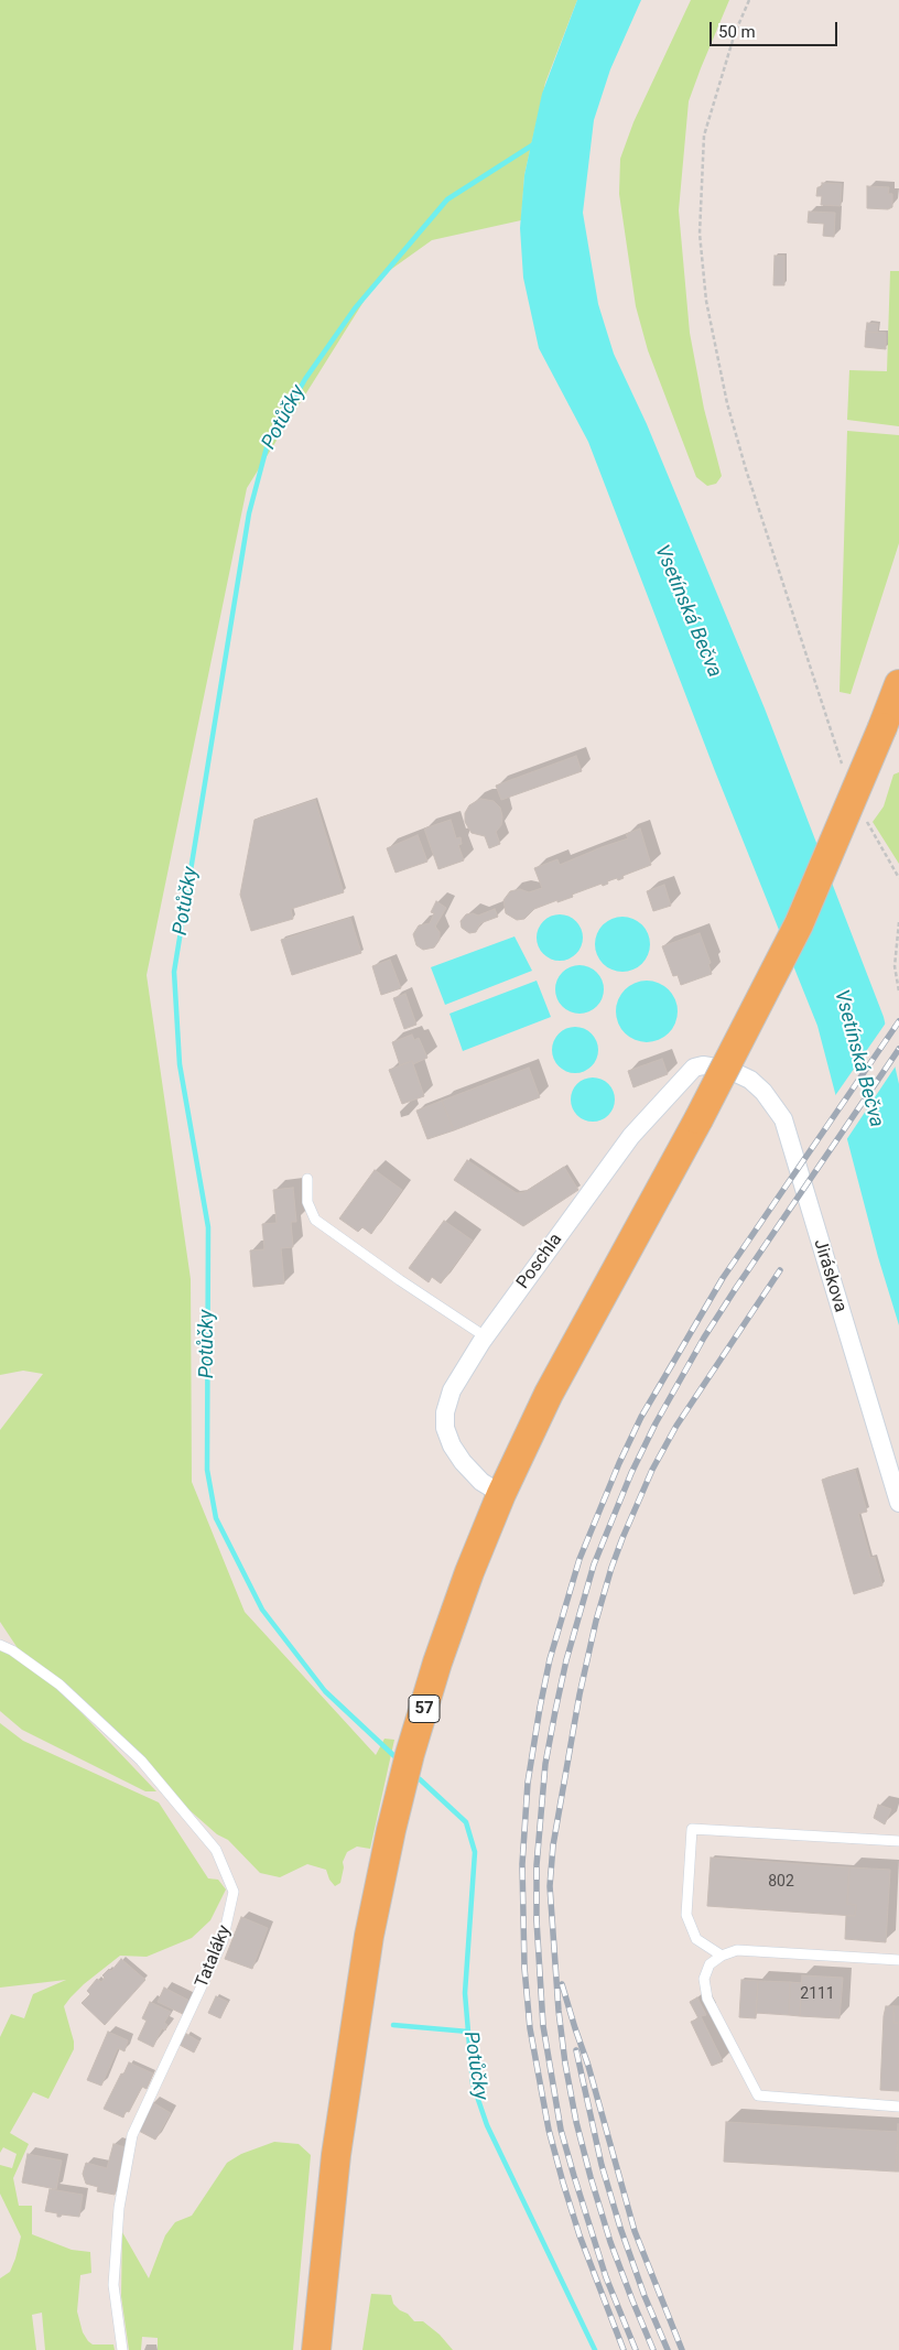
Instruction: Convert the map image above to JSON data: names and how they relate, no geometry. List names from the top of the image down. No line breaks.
{"streets":{"main road":["57"],"street":["Poschla","Jiráskova"],"lane":["Tataláky"]},"crossings":[["Poschla","Jiráskova"],["Poschla","57"]],"water":["Potůčky","Vsetínská Bečva"],"house_numbers":["802","2111"],"scale_bar":"50 m"}
